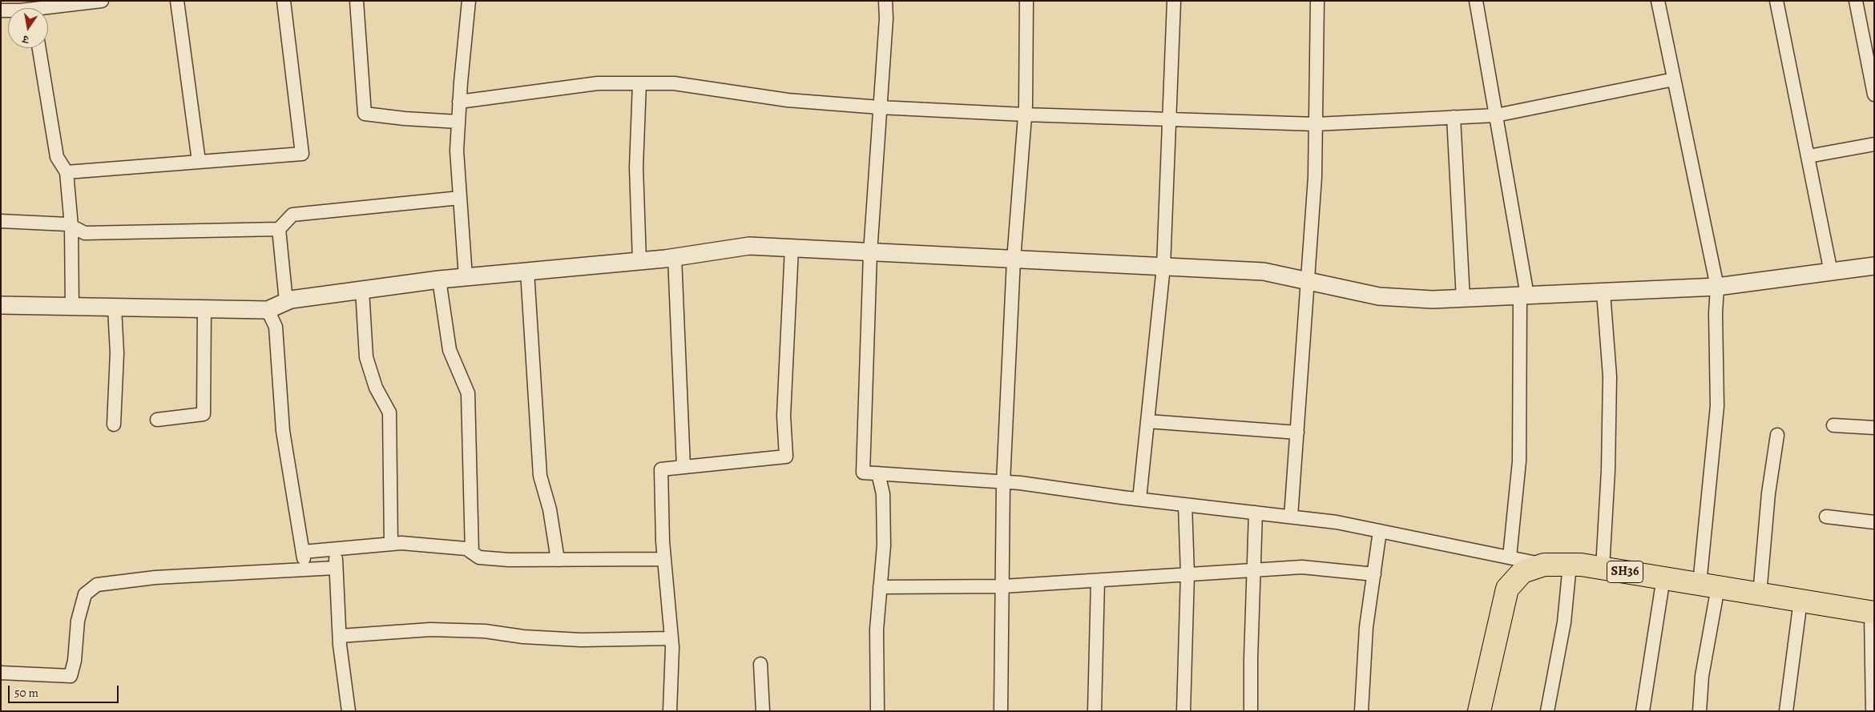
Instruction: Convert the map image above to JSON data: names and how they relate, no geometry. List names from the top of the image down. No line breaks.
{"streets":{"highway":["SH36"]},"scale_bar":"50 m","north":"bottom"}
